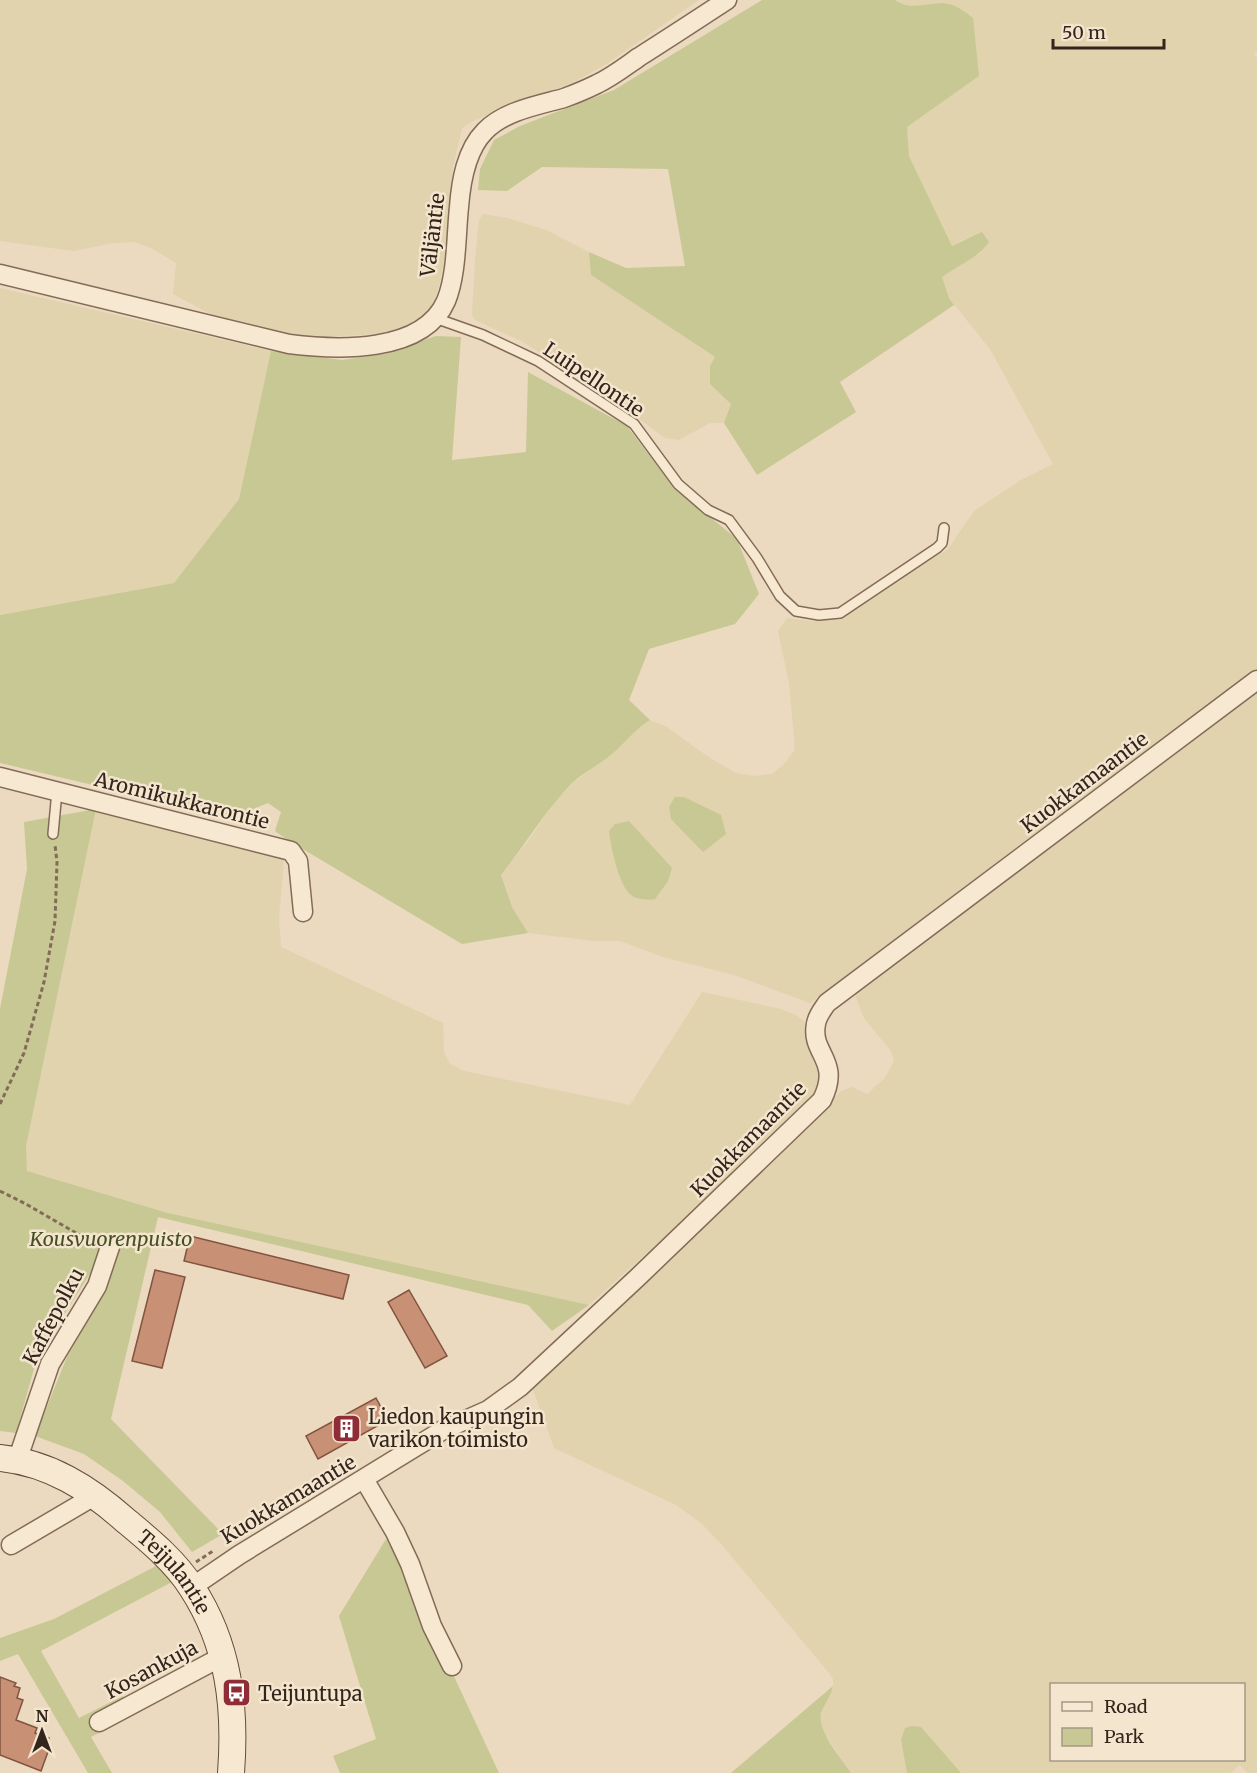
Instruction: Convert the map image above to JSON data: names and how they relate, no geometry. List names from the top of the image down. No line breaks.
{"streets":{"street":["Väljäntie","Kuokkamaantie","Aromikukkarontie","Kaffepolku","Teijulantie","Kosankuja"],"lane":["Luipellontie"]},"crossings":[["Väljäntie","Luipellontie"],["Kuokkamaantie","Teijulantie"],["Kaffepolku","Teijulantie"],["Teijulantie","Kosankuja"]],"parks":["Kousvuorenpuisto"],"places":{"building":["Liedon kaupungin varikon toimisto"],"bus stop":["Teijuntupa"]},"legend":["Road","Park"],"scale_bar":"50 m","north":"top"}
